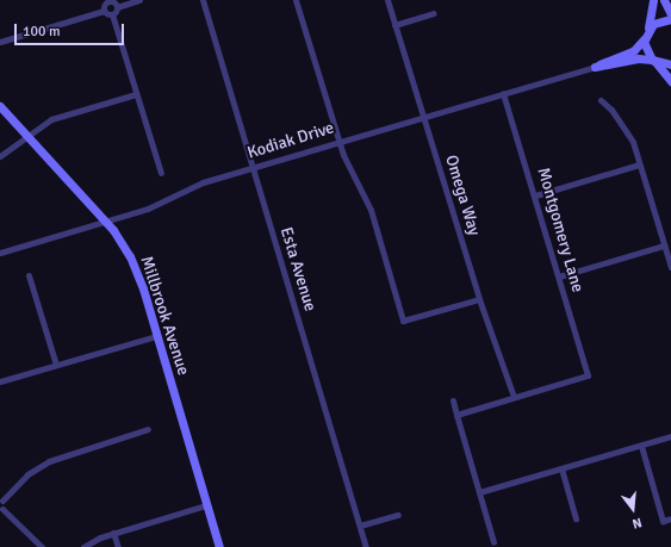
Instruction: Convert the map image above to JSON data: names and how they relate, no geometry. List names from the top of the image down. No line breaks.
{"streets":{"street":["Kodiak Drive","Omega Way","Montgomery Lane","Esta Avenue","Millbrook Avenue"]},"crossings":[["Kodiak Drive","Omega Way"],["Kodiak Drive","Montgomery Lane"],["Kodiak Drive","Esta Avenue"],["Kodiak Drive","Millbrook Avenue"],["Omega Way","Montgomery Lane"]],"scale_bar":"100 m","north":"bottom"}
